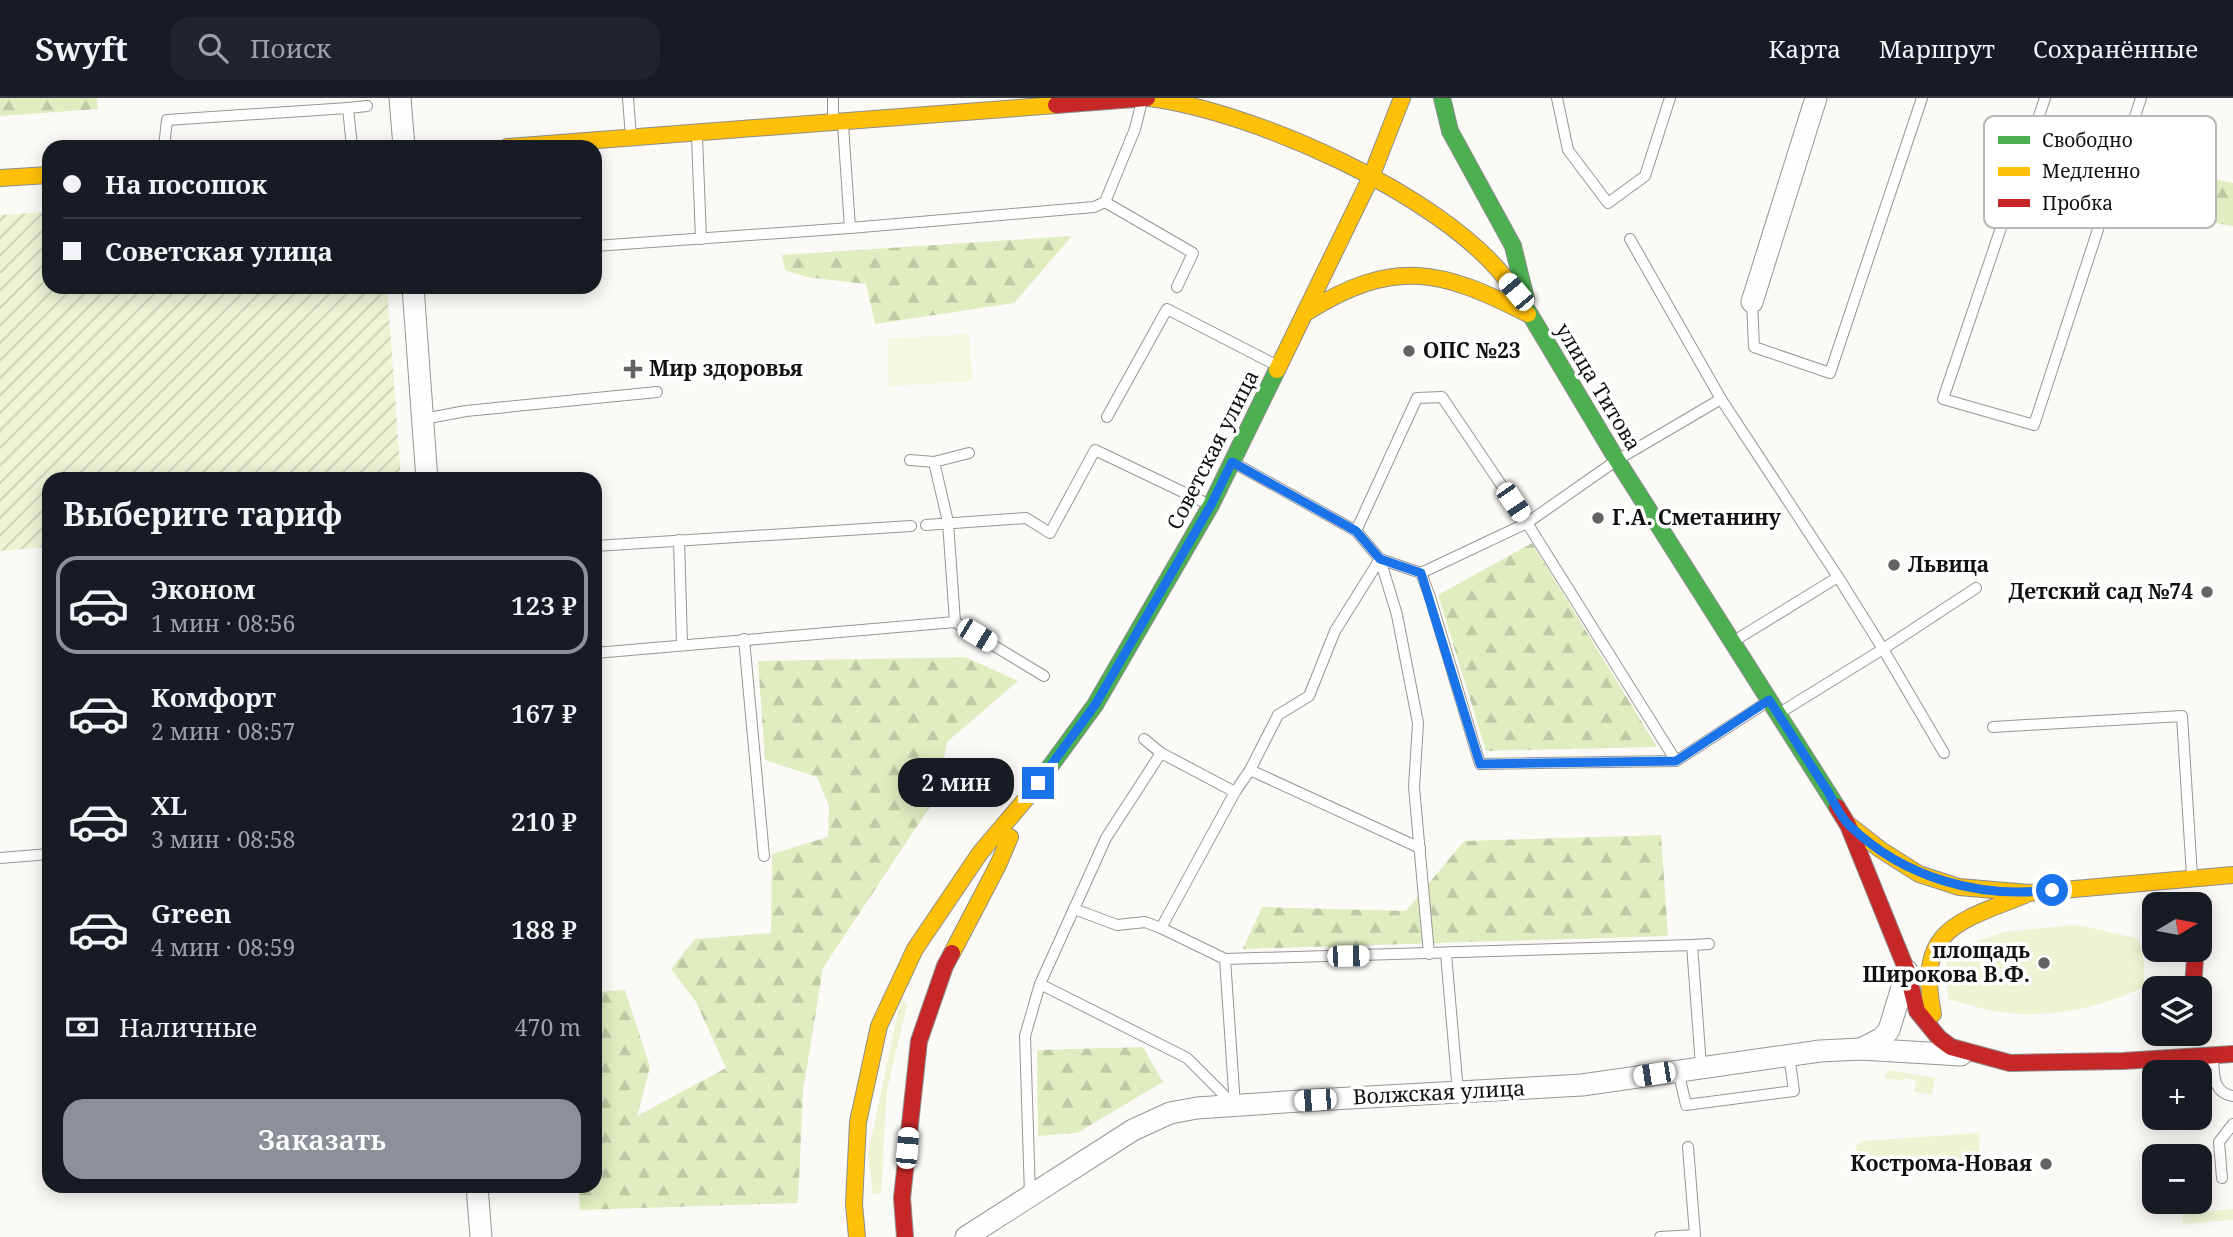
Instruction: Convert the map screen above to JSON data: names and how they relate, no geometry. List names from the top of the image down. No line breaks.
{"streets":{"main road":["улица Титова","Советская улица"],"street":["Волжская улица"]},"crossings":[["улица Титова","Советская улица"]],"places":{"other":["ОПС №23","Г.А. Сметанину","Львица","Детский сад №74","площадь Широкова В.Ф.","Кострома-Новая"],"health":["Мир здоровья"]},"legend":["Свободно","Медленно","Пробка"],"north":"right","page":{"header":"Swyft","search":"Поиск","nav":["Карта","Маршрут","Сохранённые"],"banner":["На посошок","Советская улица"],"heading":"Выберите тариф","list":[{"name":"Эконом","note":"1 мин · 08:56","value":"123 ₽"},{"name":"Комфорт","note":"2 мин · 08:57","value":"167 ₽"},{"name":"XL","note":"3 мин · 08:58","value":"210 ₽"},{"name":"Green","note":"4 мин · 08:59","value":"188 ₽"}],"bubble":"2 мин","map_buttons":["+","−"],"pay":["Наличные","470 m"],"buttons":"Заказать"}}
